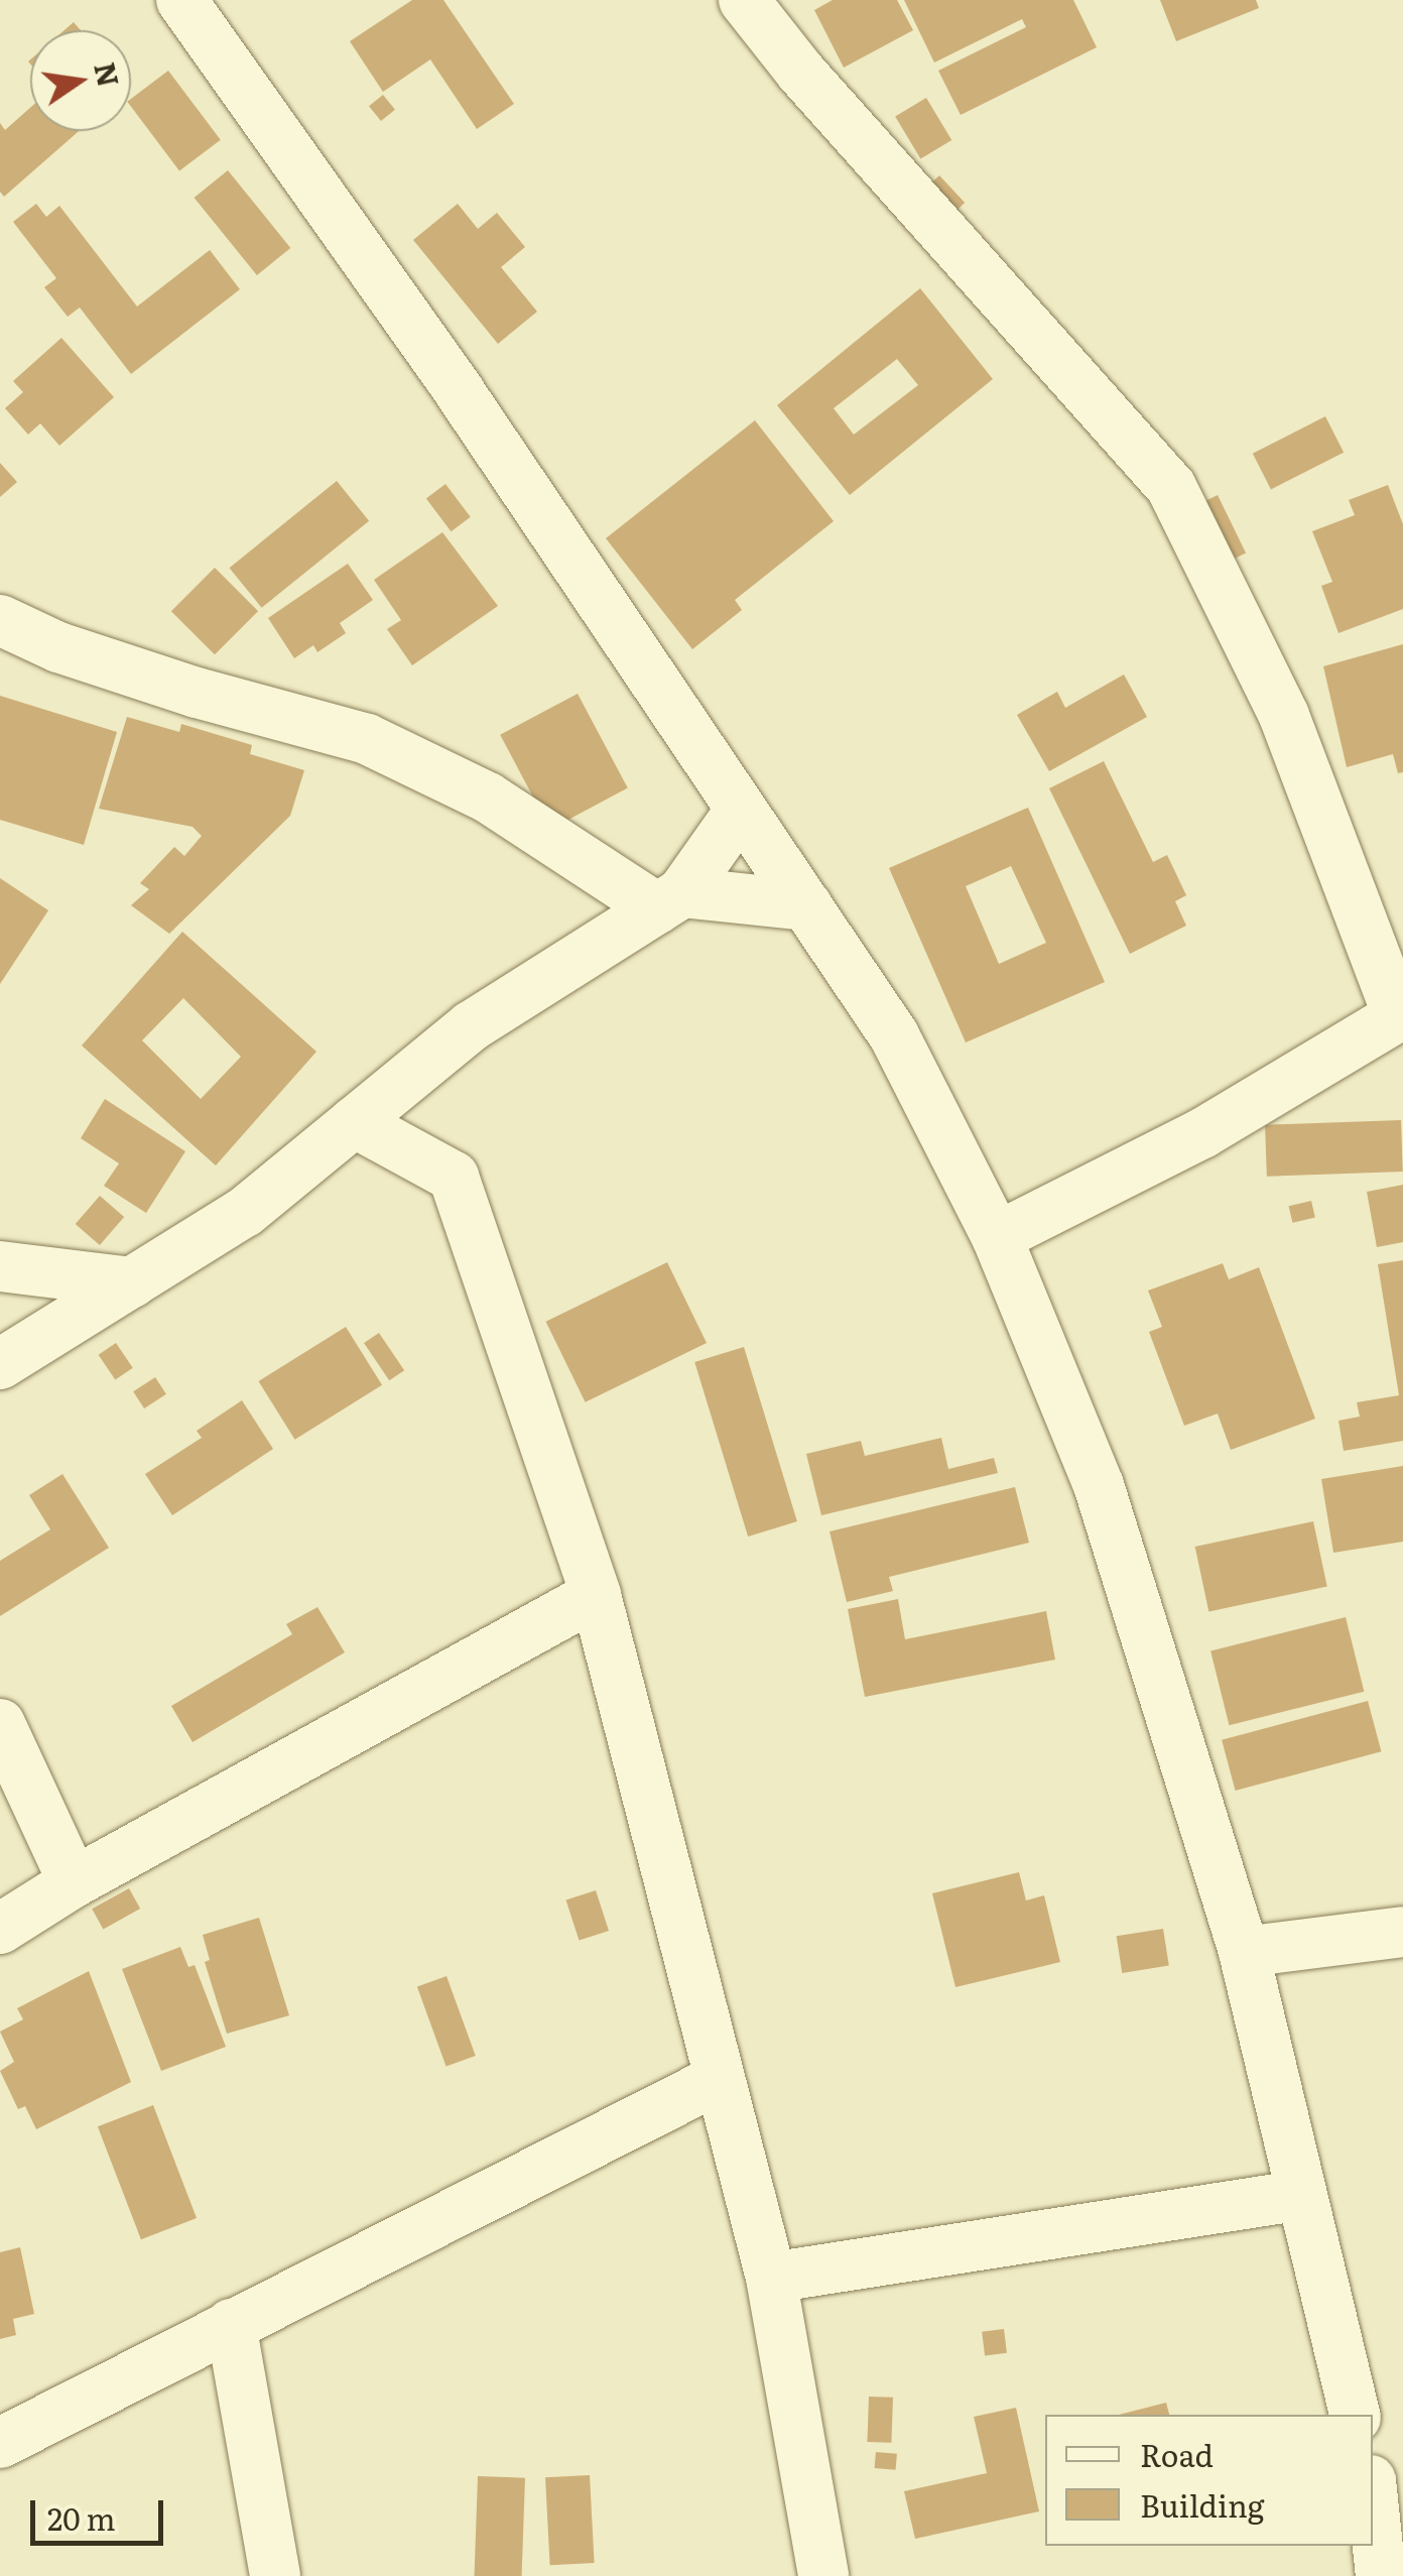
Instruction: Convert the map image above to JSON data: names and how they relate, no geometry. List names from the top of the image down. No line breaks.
{"legend":["Road","Building"],"scale_bar":"20 m","north":"right"}
